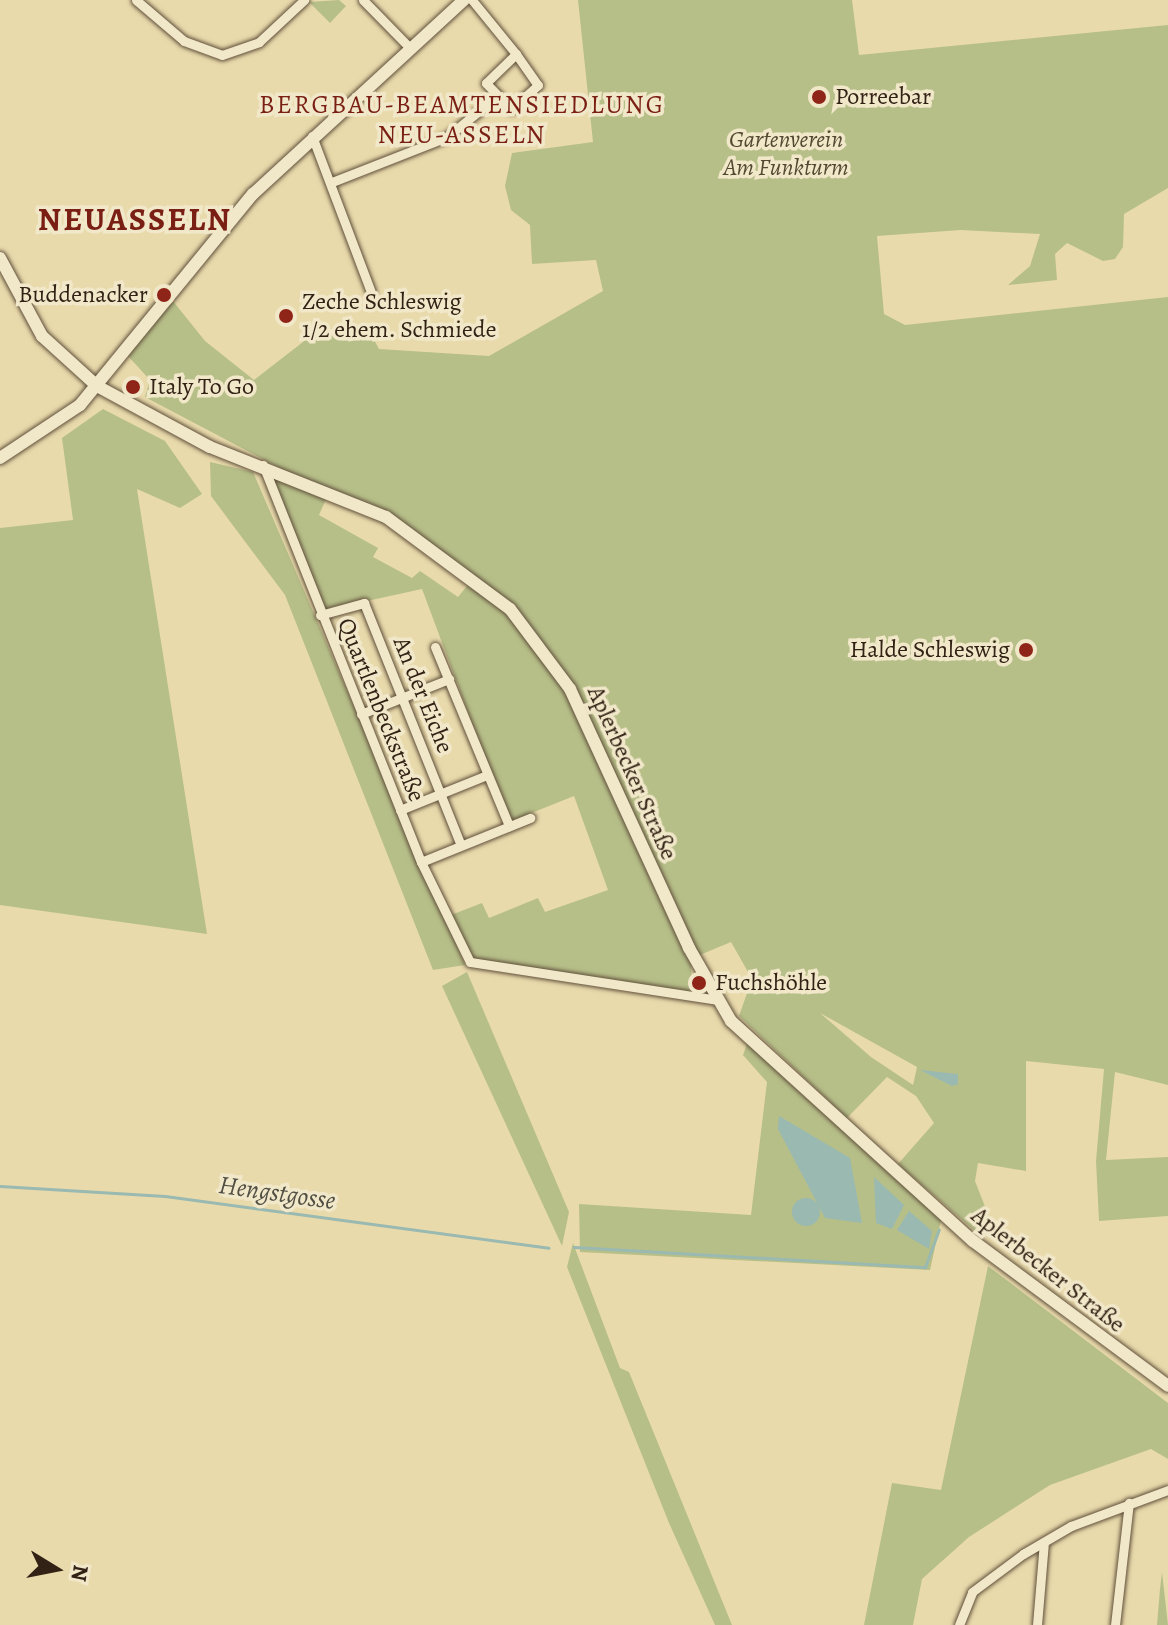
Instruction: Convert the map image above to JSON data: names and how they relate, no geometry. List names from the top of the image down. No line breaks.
{"streets":{"main road":["Aplerbecker Straße"],"street":["An der Eiche","Quartlenbeckstraße"]},"crossings":[["An der Eiche","Quartlenbeckstraße"],["Quartlenbeckstraße","Aplerbecker Straße"]],"districts":["BERGBAU-BEAMTENSIEDLUNG NEU-ASSELN","NEUASSELN"],"water":["Hengstgosse"],"parks":["Gartenverein Am Funkturm"],"places":["Porreebar","Buddenacker","Zeche Schleswig 1/2 ehem. Schmiede","Italy To Go","Halde Schleswig","Fuchshöhle"],"north":"right"}
